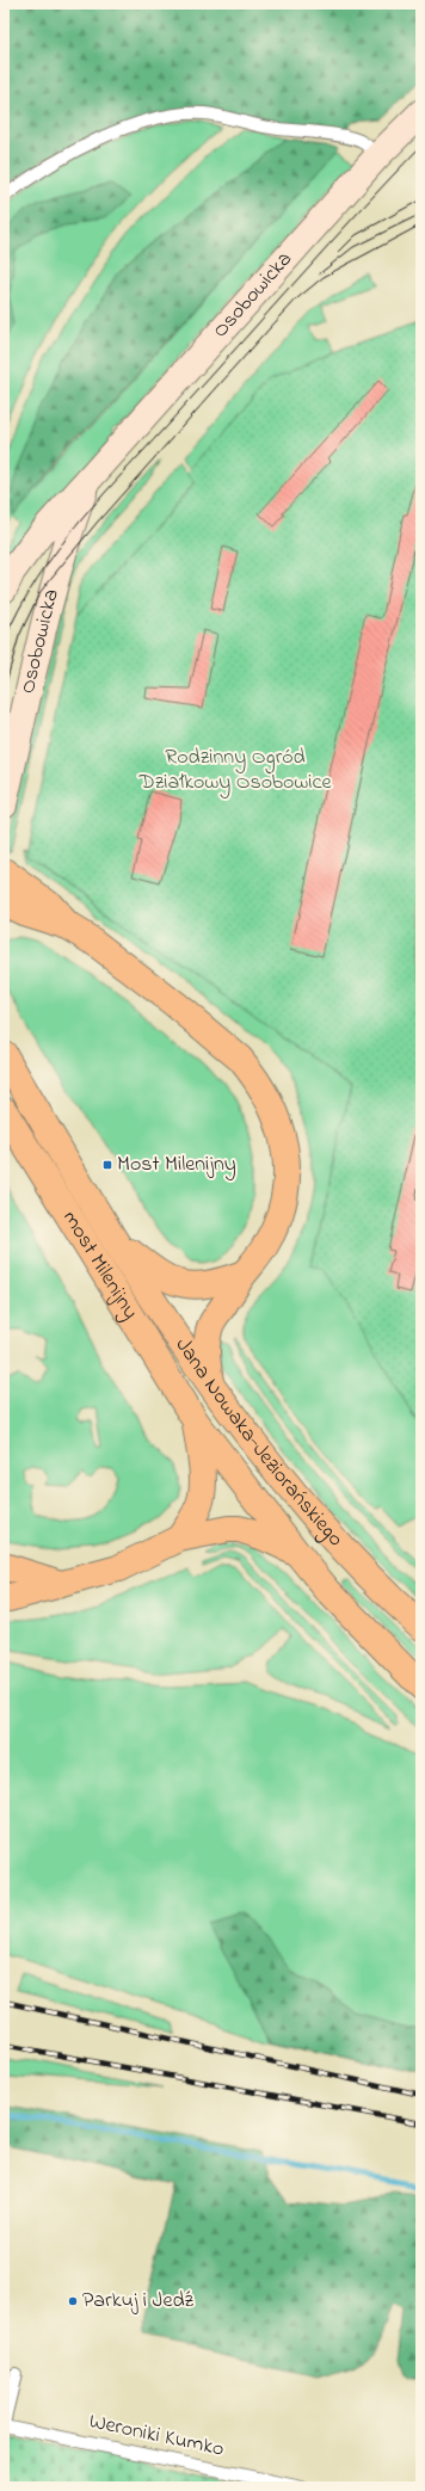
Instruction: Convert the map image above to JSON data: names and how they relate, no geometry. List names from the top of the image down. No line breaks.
{"streets":{"main road":["most Milenijny","Jana Nowaka-Jeziorańskiego"],"street":["Osobowicka"],"lane":["Weroniki Kumko"]},"crossings":[["most Milenijny","Jana Nowaka-Jeziorańskiego"]],"parks":["Rodzinny Ogród Działkowy Osobowice"],"places":{"transit":["Most Milenijny"],"other":["Parkuj i Jedź"]}}
